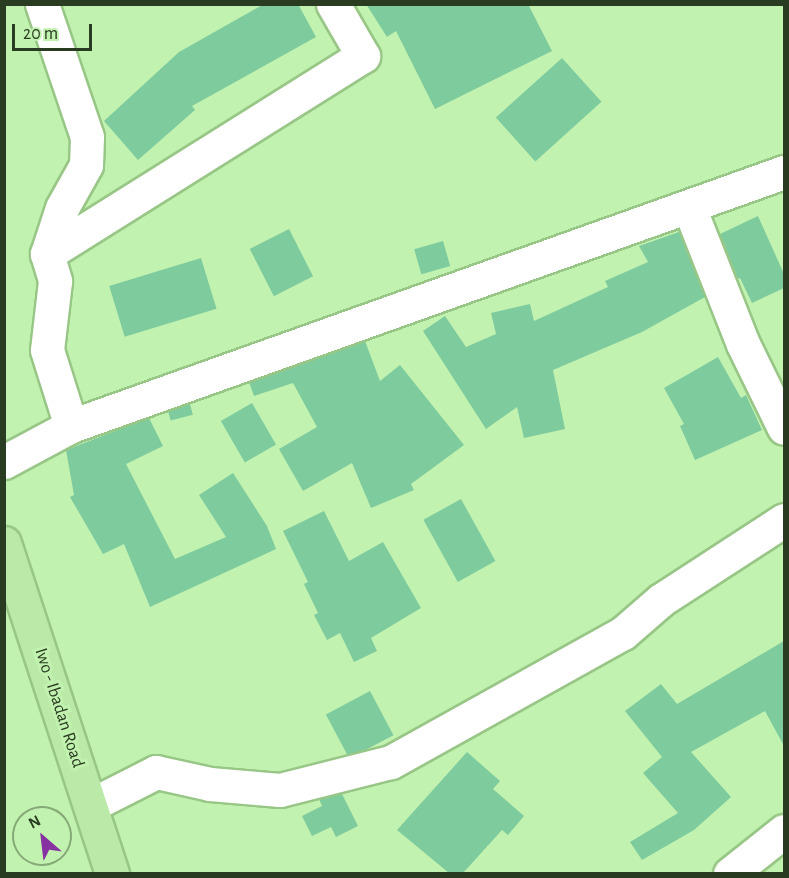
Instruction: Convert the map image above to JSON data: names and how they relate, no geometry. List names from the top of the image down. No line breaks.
{"streets":{"main road":["Iwo - Ibadan Road"]},"scale_bar":"20 m","north":"top left"}
